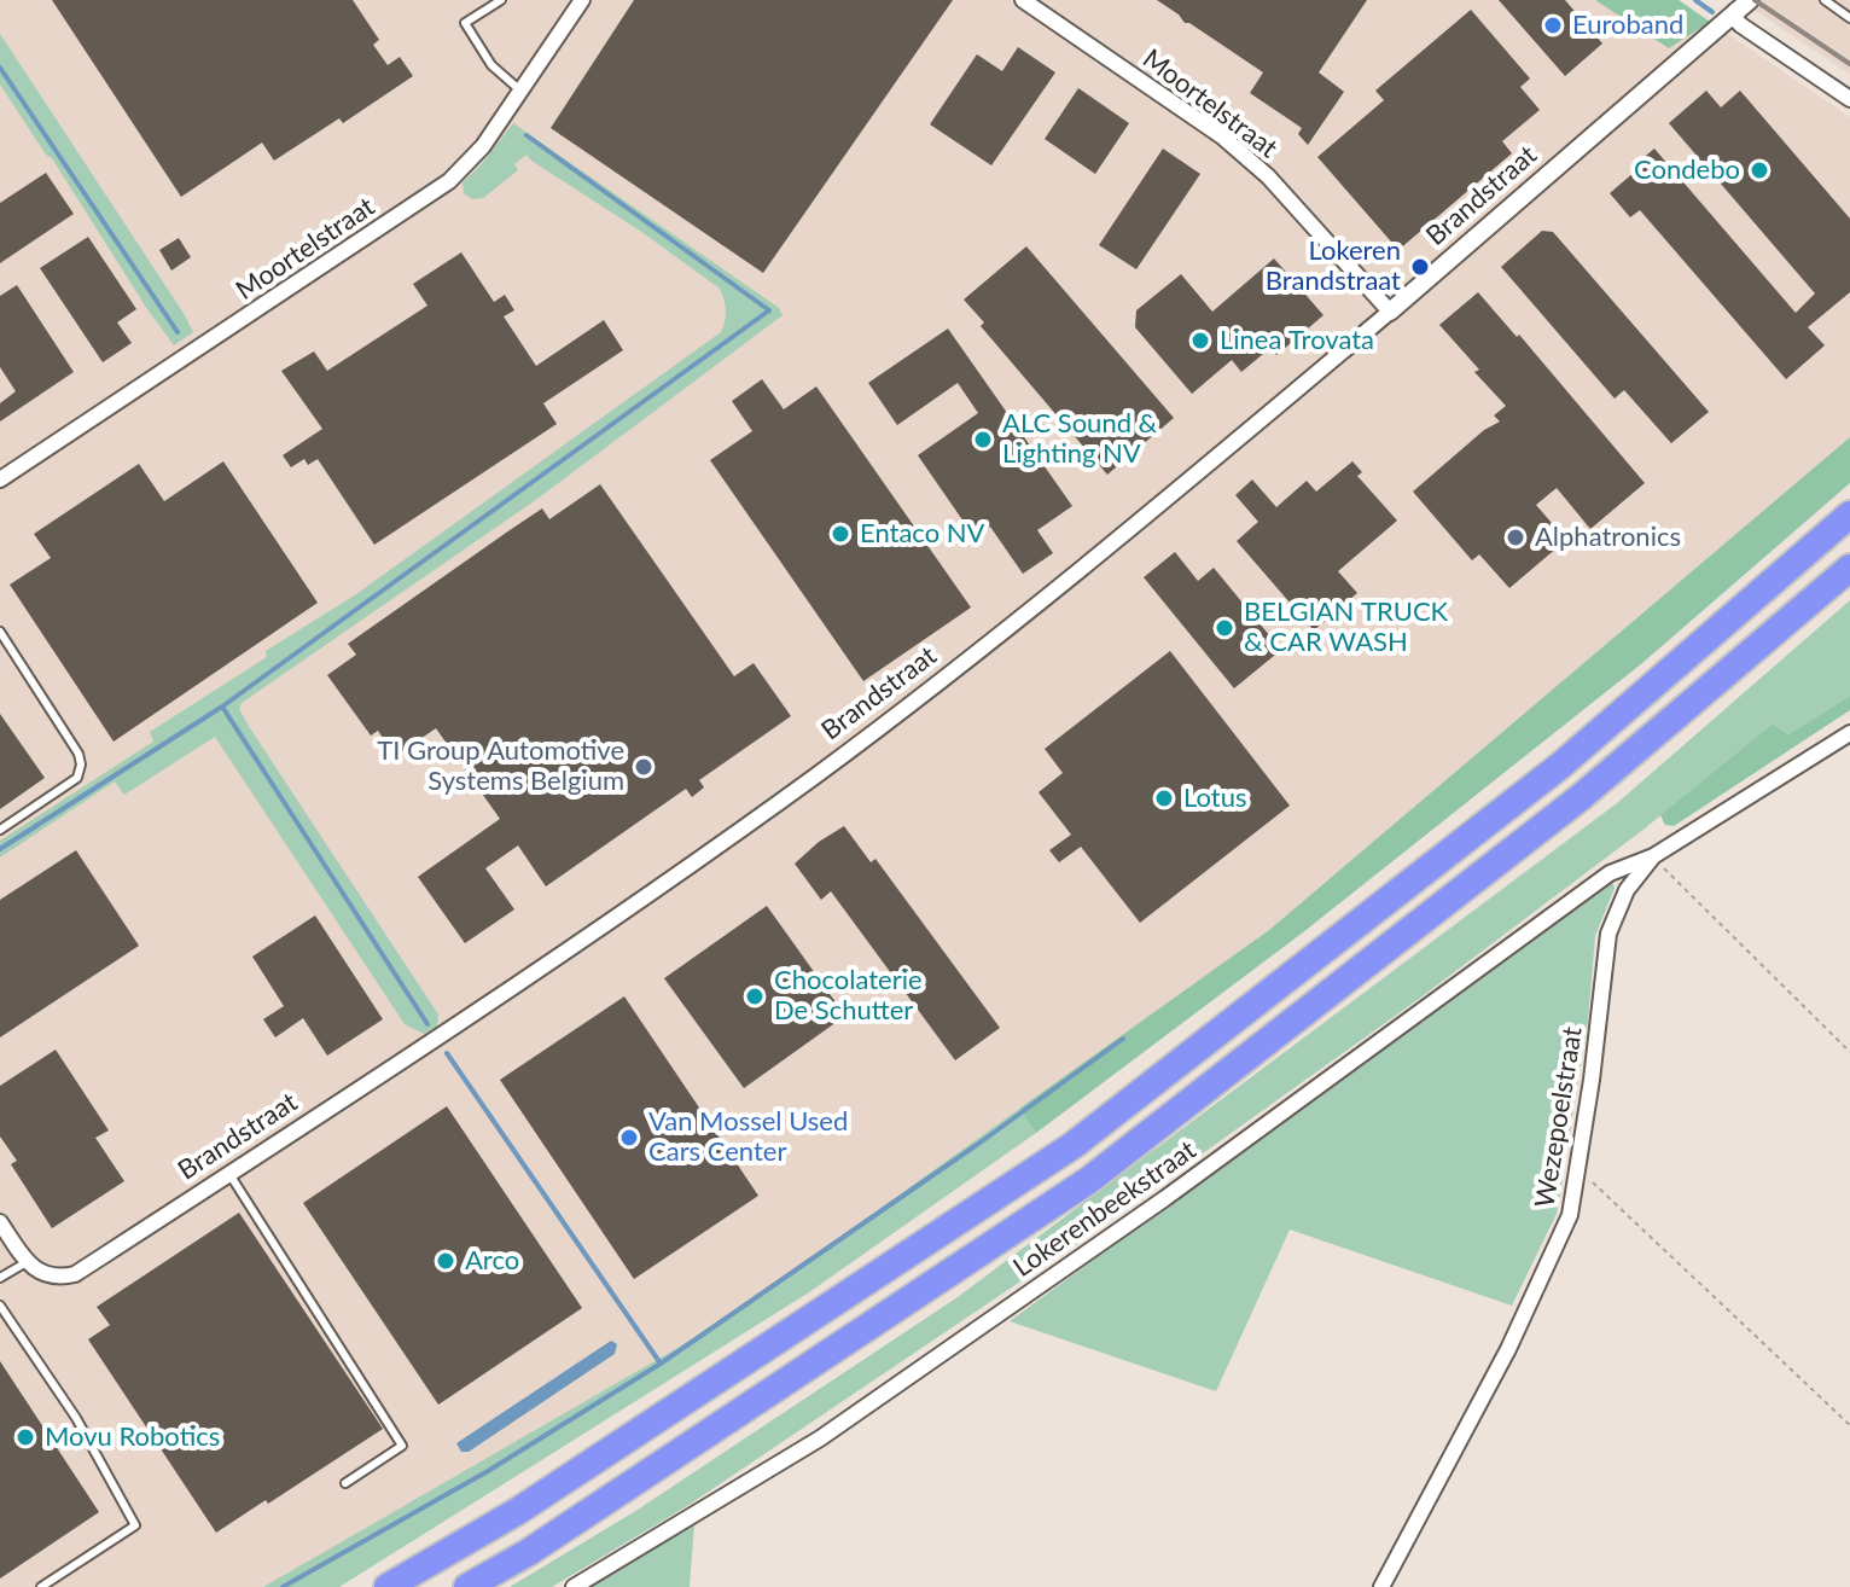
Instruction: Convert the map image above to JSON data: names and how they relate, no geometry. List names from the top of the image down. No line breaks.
{"streets":{"street":["Moortelstraat","Brandstraat","Wezepoelstraat","Lokerenbeekstraat"]},"crossings":[["Moortelstraat","Brandstraat"],["Wezepoelstraat","Lokerenbeekstraat"]],"places":["Euroband","Condebo","Lokeren Brandstraat","Linea Trovata","ALC Sound & Lighting NV","Entaco NV","Alphatronics","BELGIAN TRUCK & CAR WASH","TI Group Automotive Systems Belgium","Lotus","Chocolaterie De Schutter","Van Mossel Used Cars Center","Arco","Movu Robotics"]}
